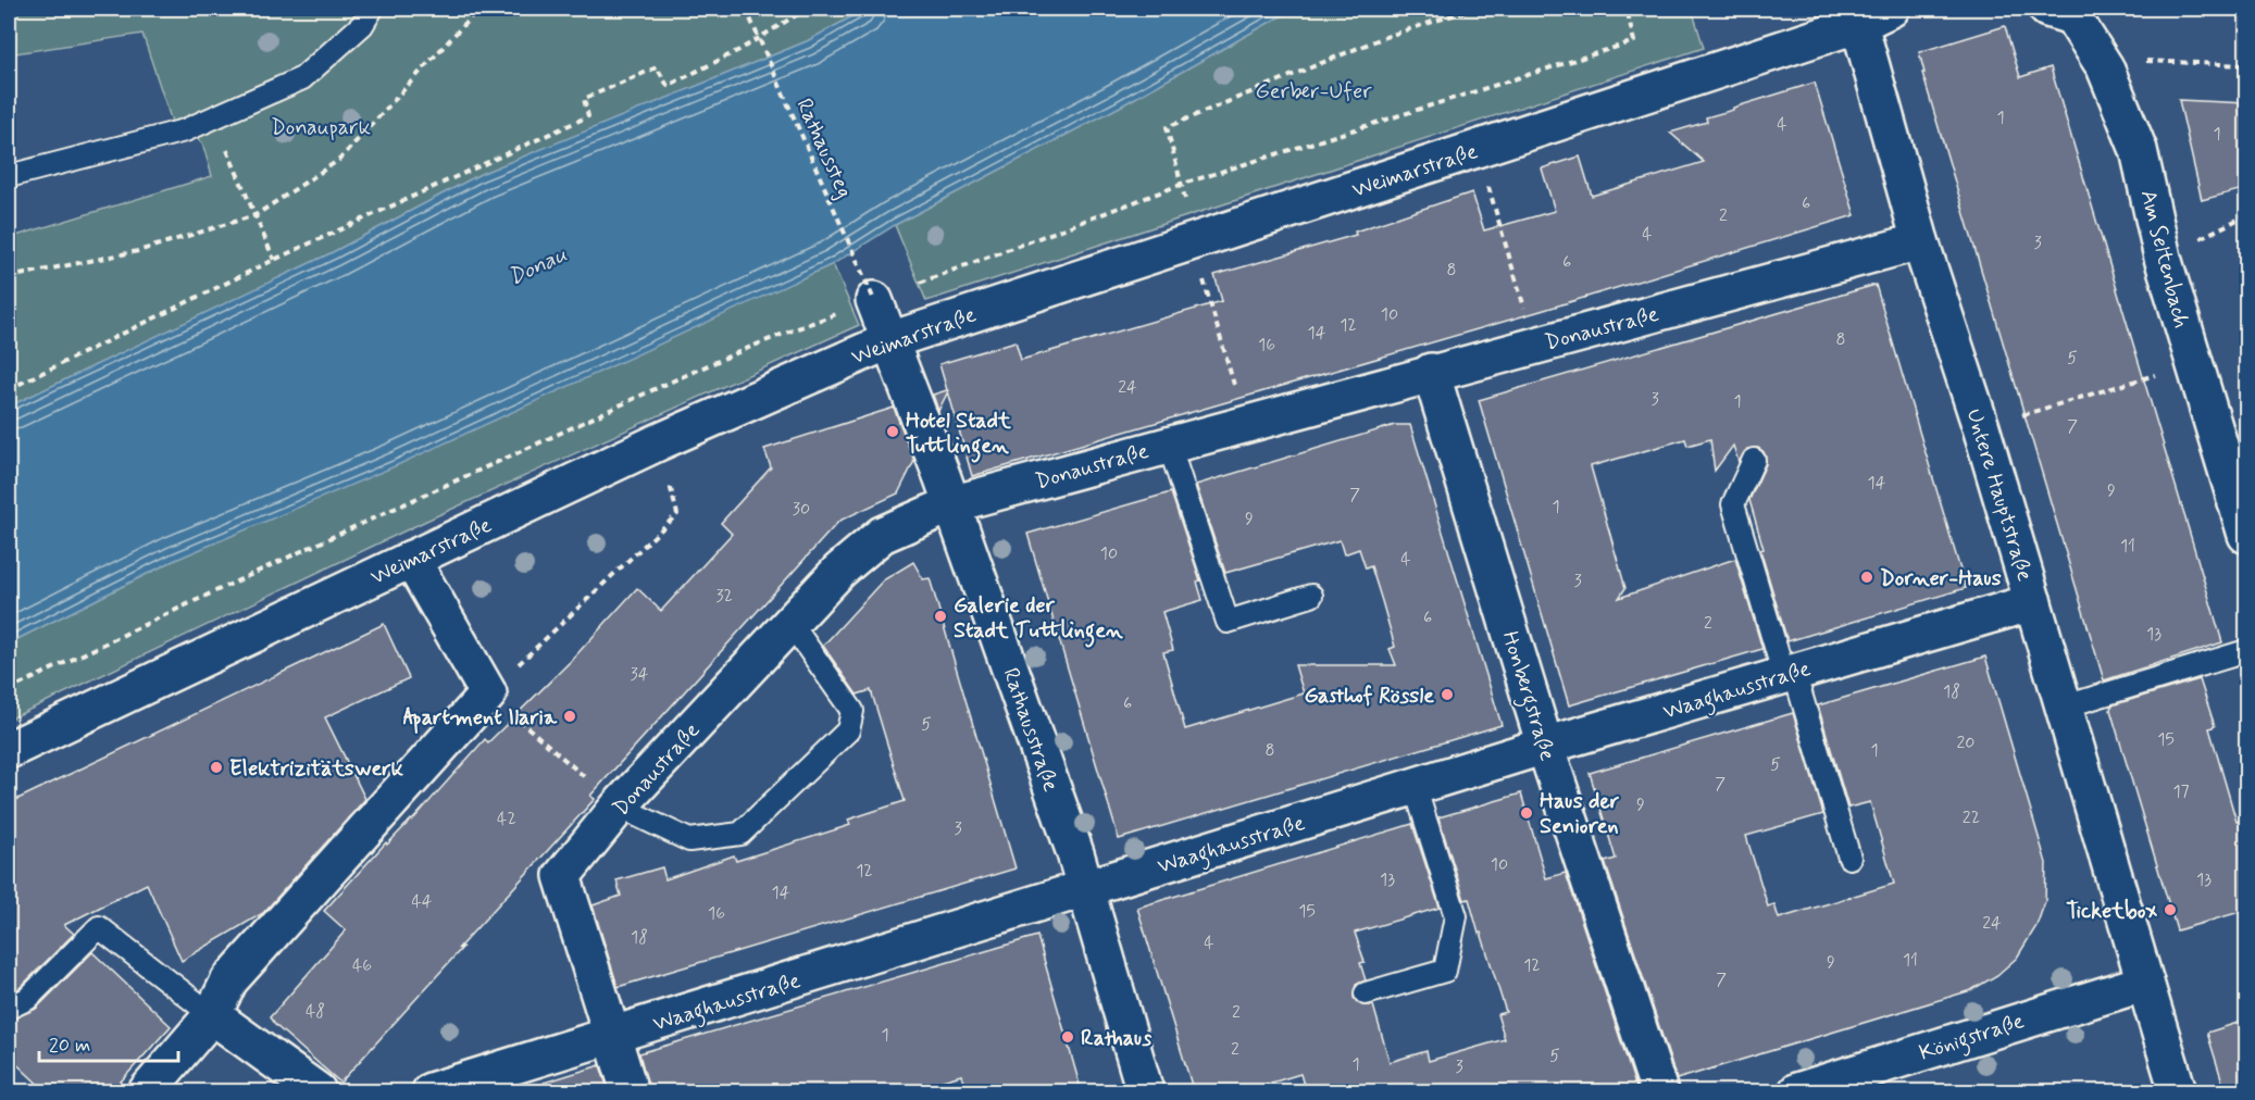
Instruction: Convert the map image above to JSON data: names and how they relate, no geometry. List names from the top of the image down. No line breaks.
{"streets":{"street":["Weimarstraße","Am Seltenbach","Donaustraße","Untere Hauptstraße","Waaghausstraße","Honbergstraße","Rathausstraße","Königstraße"],"path":["Rathaussteg"]},"crossings":[["Rathaussteg","Rathausstraße"],["Weimarstraße","Untere Hauptstraße"],["Weimarstraße","Rathausstraße"],["Donaustraße","Untere Hauptstraße"],["Donaustraße","Waaghausstraße"],["Donaustraße","Honbergstraße"],["Donaustraße","Rathausstraße"],["Untere Hauptstraße","Waaghausstraße"],["Untere Hauptstraße","Königstraße"],["Waaghausstraße","Honbergstraße"],["Waaghausstraße","Rathausstraße"]],"water":["Donau"],"parks":["Gerber-Ufer","Donaupark"],"places":["Hotel Stadt Tuttlingen","Dorner-Haus","Galerie der Stadt Tuttlingen","Gasthof Rössle","Apartment Ilaria","Elektrizitätswerk","Haus der Senioren","Ticketbox","Rathaus"],"house_numbers":["1","4","1","6","2","4","3","6","8","10","12","14","8","16","5","24","3","1","7","14","9","7","1","30","9","11","10","4","3","32","6","2","13","34","18","6","5","15","20","8","1","5","7","17","9","22","42","3","10","12","13","13","14","44","15","16","24","18","4","11","9","46","12","7","48","2","1","2","5","1","3"],"scale_bar":"20 m"}
